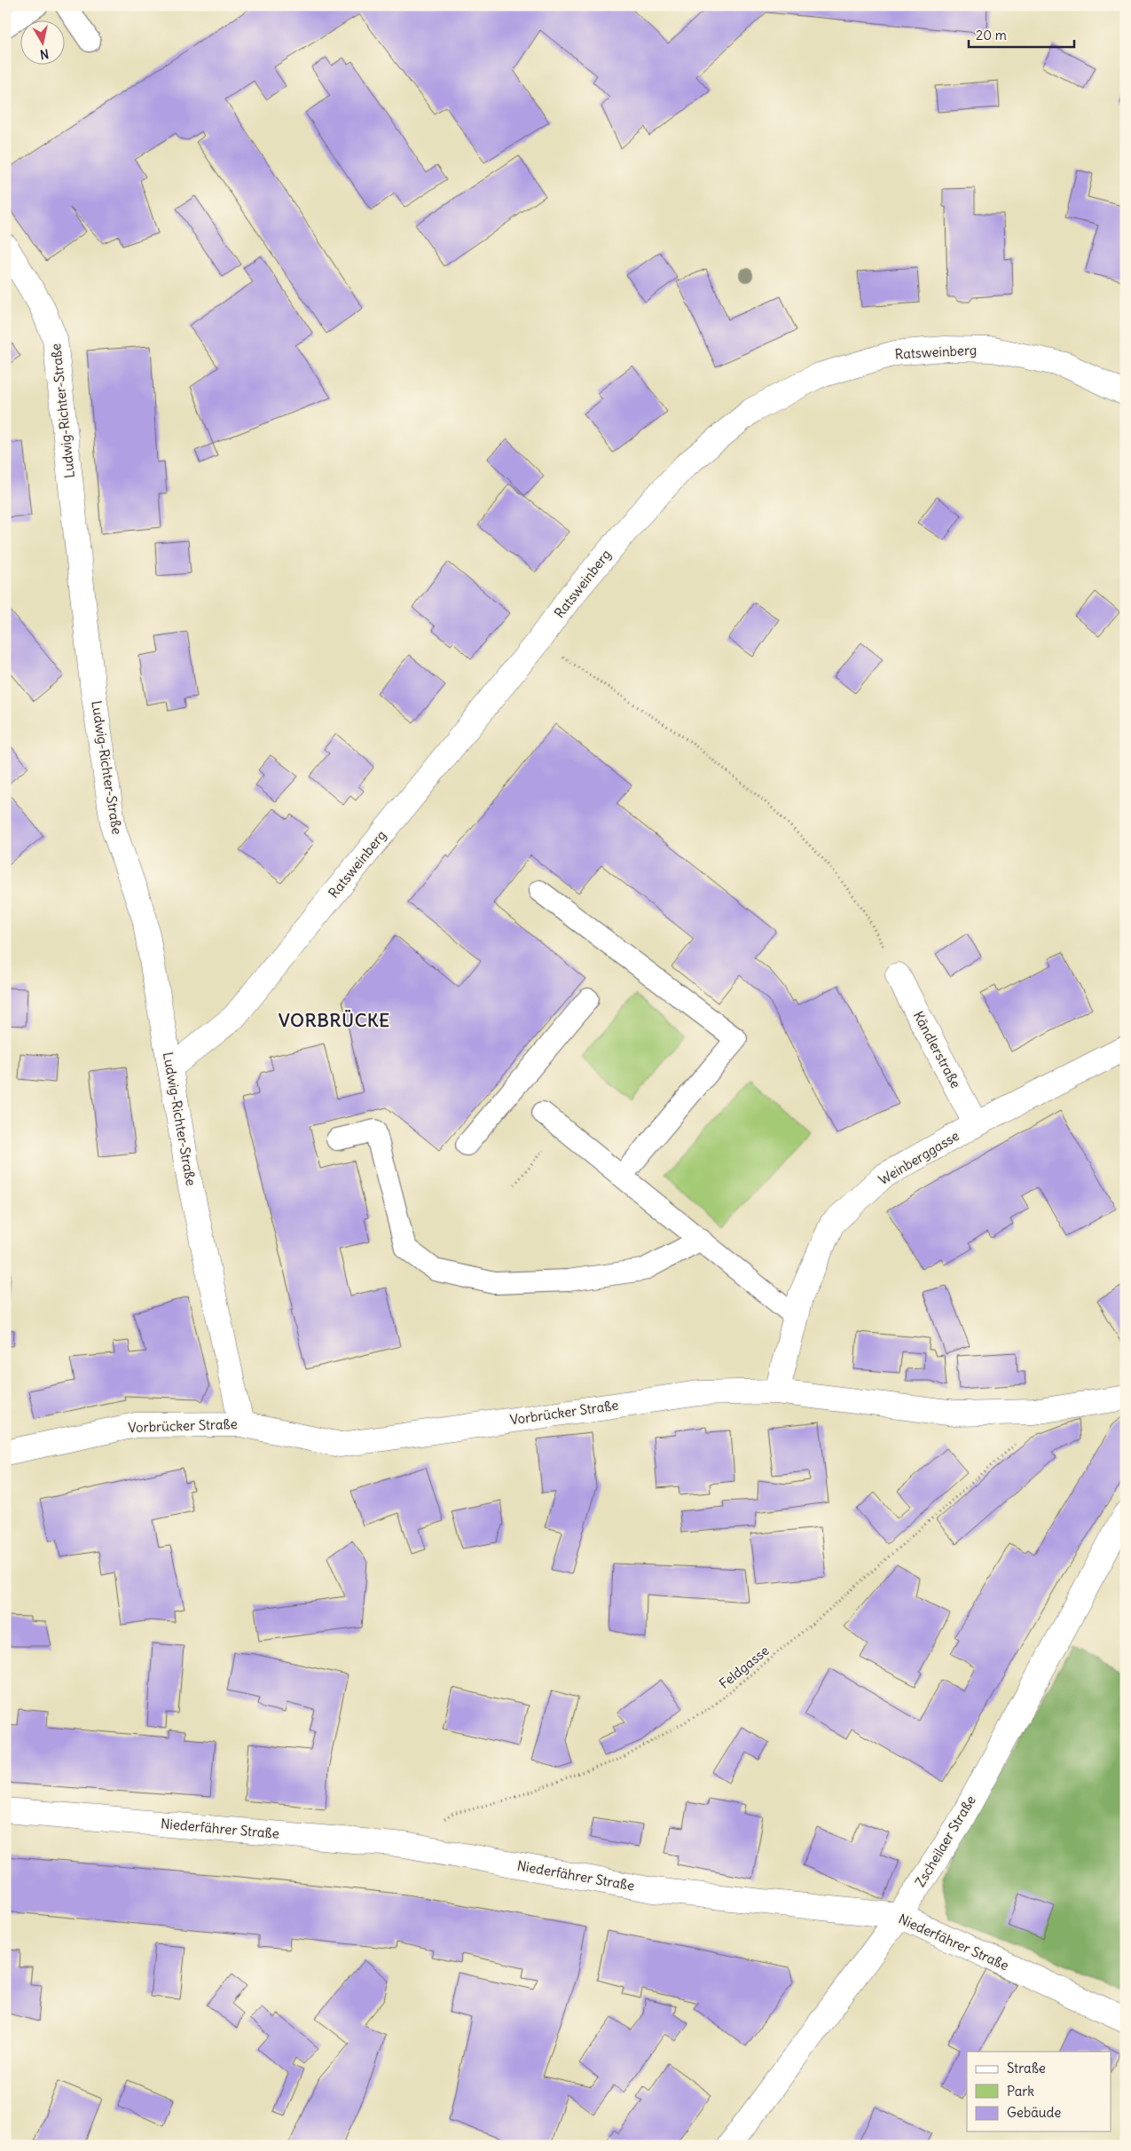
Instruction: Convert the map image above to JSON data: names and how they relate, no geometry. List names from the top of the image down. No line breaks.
{"streets":{"street":["Ratsweinberg","Ludwig-Richter-Straße","Kändlerstraße","Weinberggasse","Vorbrücker Straße","Niederfährer Straße","Zscheilaer Straße"],"path":["Feldgasse"]},"crossings":[["Ratsweinberg","Ludwig-Richter-Straße"],["Ludwig-Richter-Straße","Vorbrücker Straße"],["Kändlerstraße","Weinberggasse"],["Weinberggasse","Vorbrücker Straße"],["Vorbrücker Straße","Feldgasse"],["Feldgasse","Niederfährer Straße"],["Niederfährer Straße","Zscheilaer Straße"]],"districts":["VORBRÜCKE"],"legend":["Straße","Park","Gebäude"],"scale_bar":"20 m","north":"bottom"}
